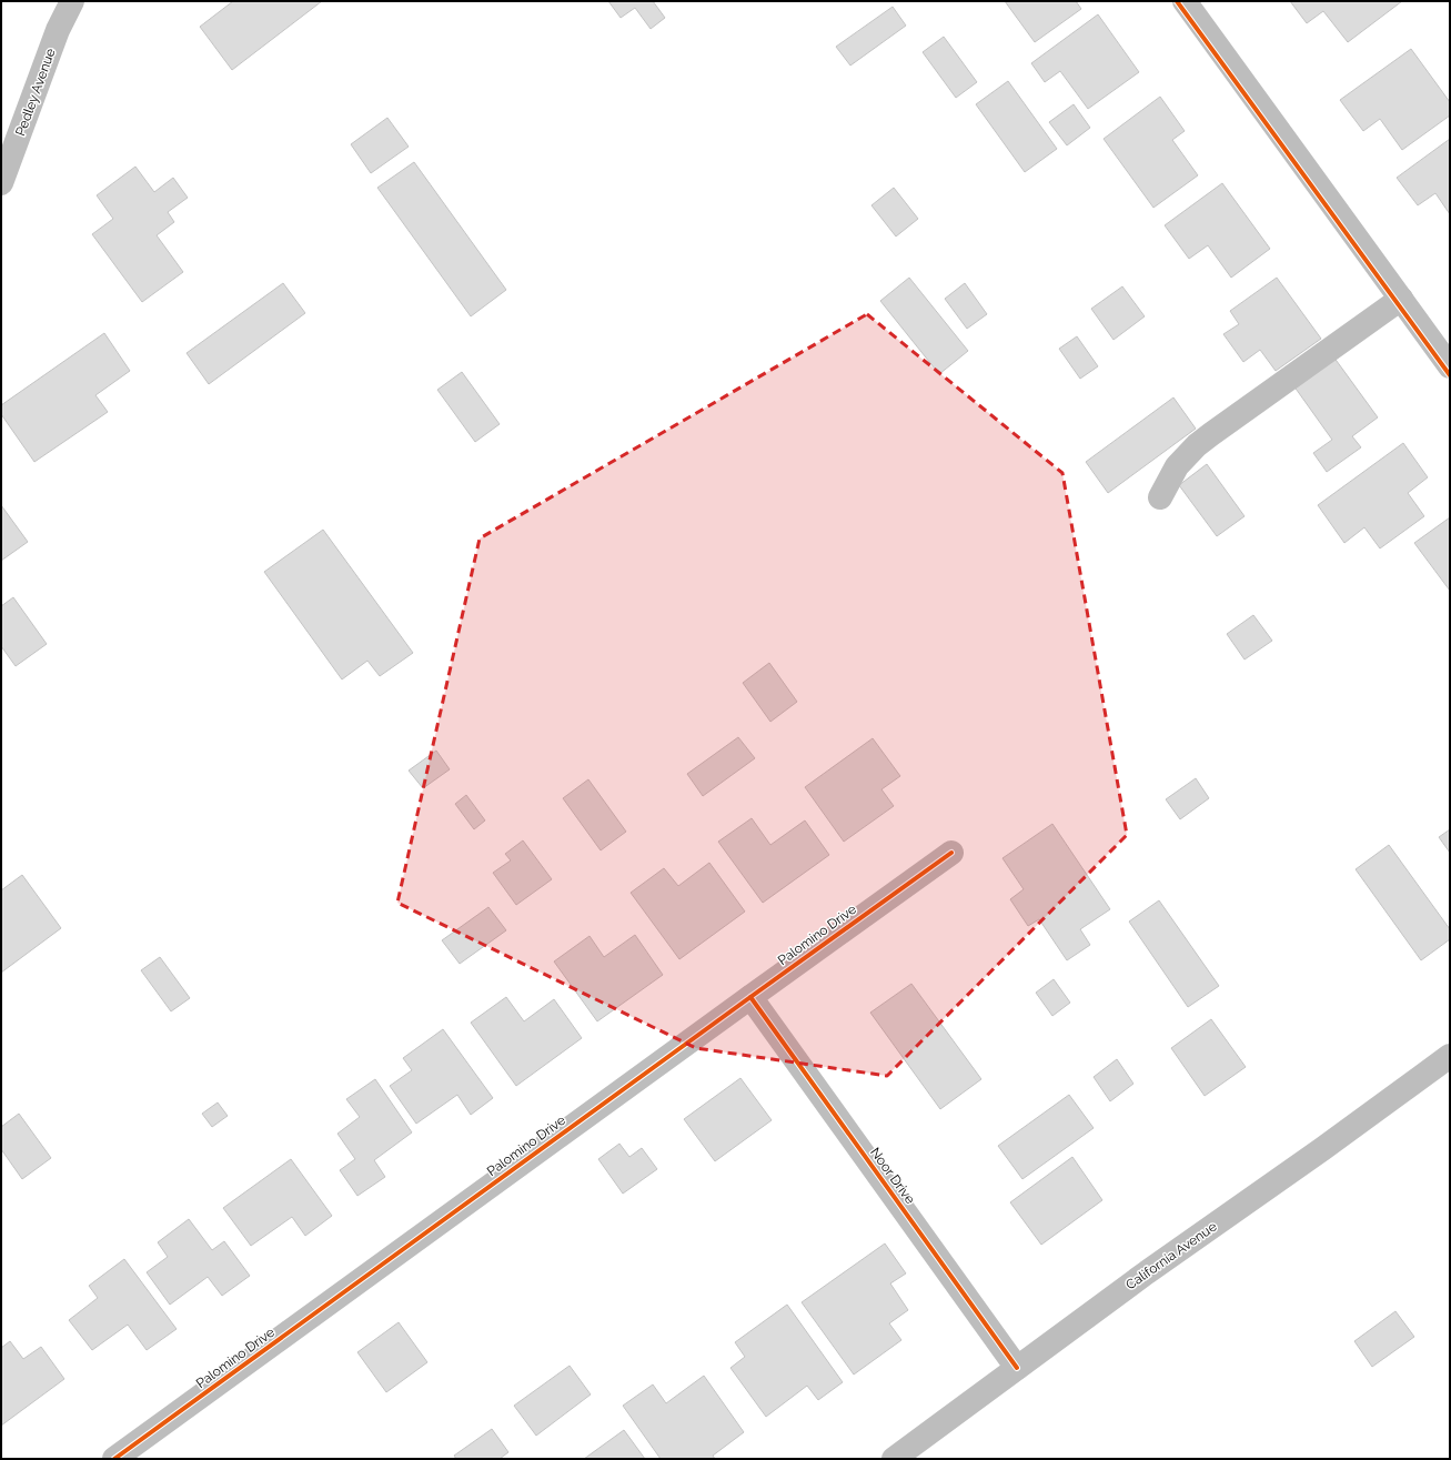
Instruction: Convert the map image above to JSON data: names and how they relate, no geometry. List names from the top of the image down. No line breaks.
{"streets":{"street":["Pedley Avenue","Palomino Drive","Noor Drive","California Avenue"]},"crossings":[["Palomino Drive","Noor Drive"],["Noor Drive","California Avenue"]]}
